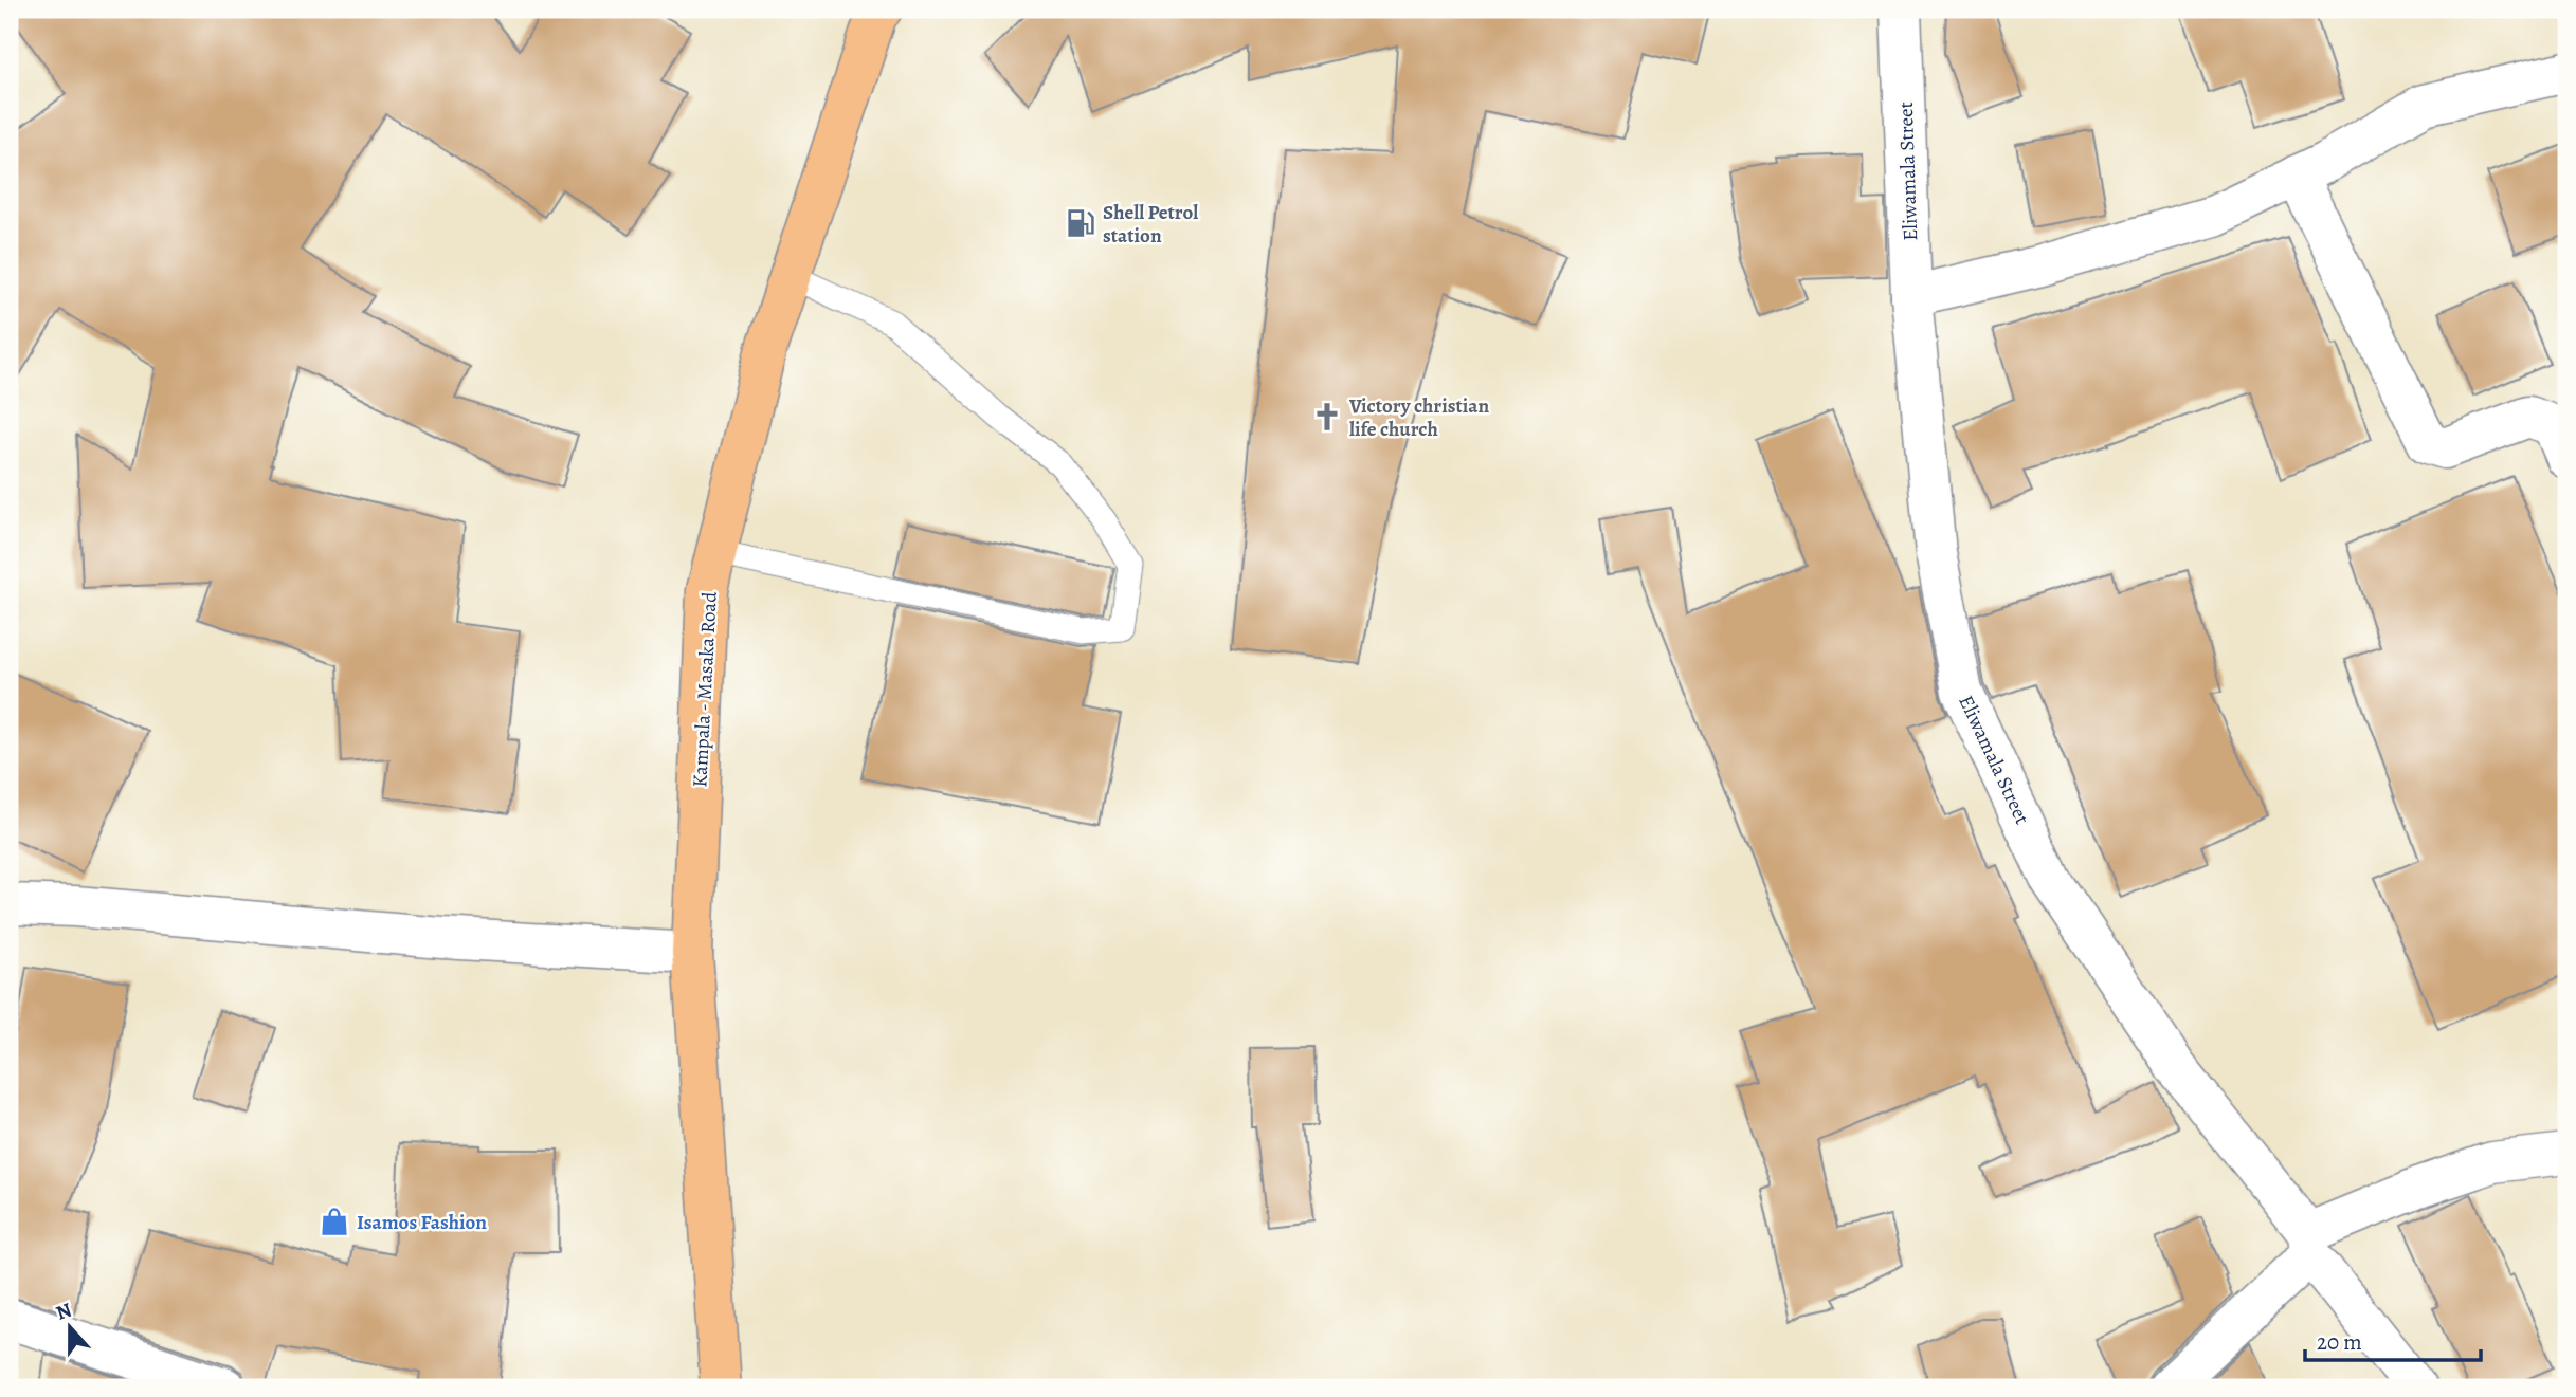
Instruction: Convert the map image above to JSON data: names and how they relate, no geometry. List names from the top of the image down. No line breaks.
{"streets":{"main road":["Kampala - Masaka Road"],"street":["Eliwamala Street"]},"places":{"fuel station":["Shell Petrol station"],"church":["Victory christian life church"],"shop":["Isamos Fashion"]},"scale_bar":"20 m","north":"top"}
